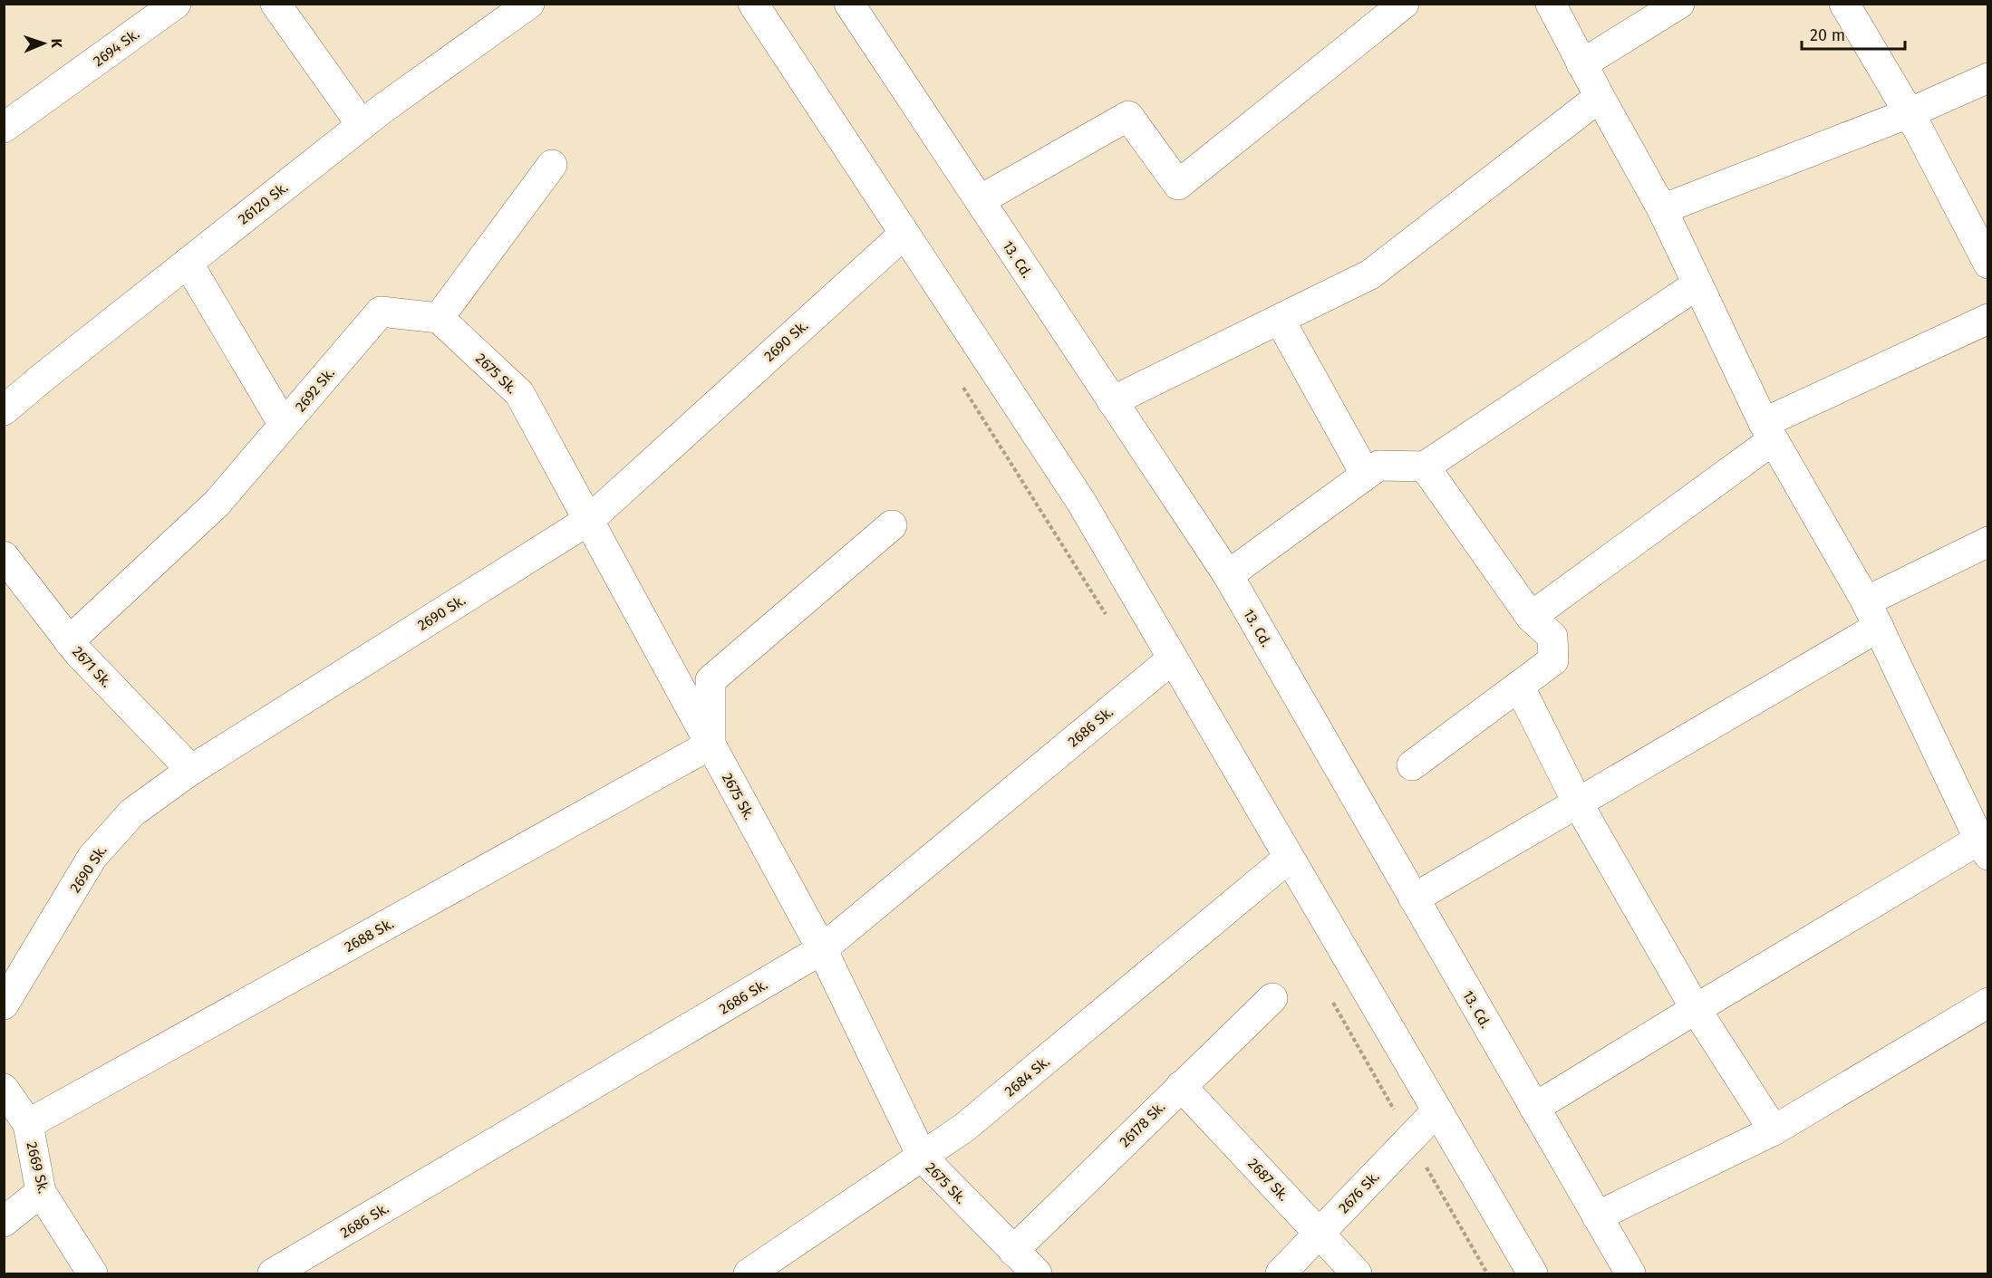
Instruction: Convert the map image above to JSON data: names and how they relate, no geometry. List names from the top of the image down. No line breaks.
{"streets":{"street":["2694 Sk.","26120 Sk.","13. Cd.","2690 Sk.","2675 Sk.","2692 Sk.","2671 Sk.","2686 Sk.","2688 Sk.","2684 Sk.","26178 Sk.","2669 Sk.","2687 Sk.","2676 Sk."]},"crossings":[["2690 Sk.","2675 Sk."],["2690 Sk.","2671 Sk."],["2675 Sk.","2692 Sk."],["2675 Sk.","2686 Sk."],["2675 Sk.","2688 Sk."],["2675 Sk.","2684 Sk."],["2675 Sk.","26178 Sk."],["2692 Sk.","2671 Sk."],["2688 Sk.","2669 Sk."],["26178 Sk.","2687 Sk."],["2687 Sk.","2676 Sk."]],"scale_bar":"20 m","north":"right"}
